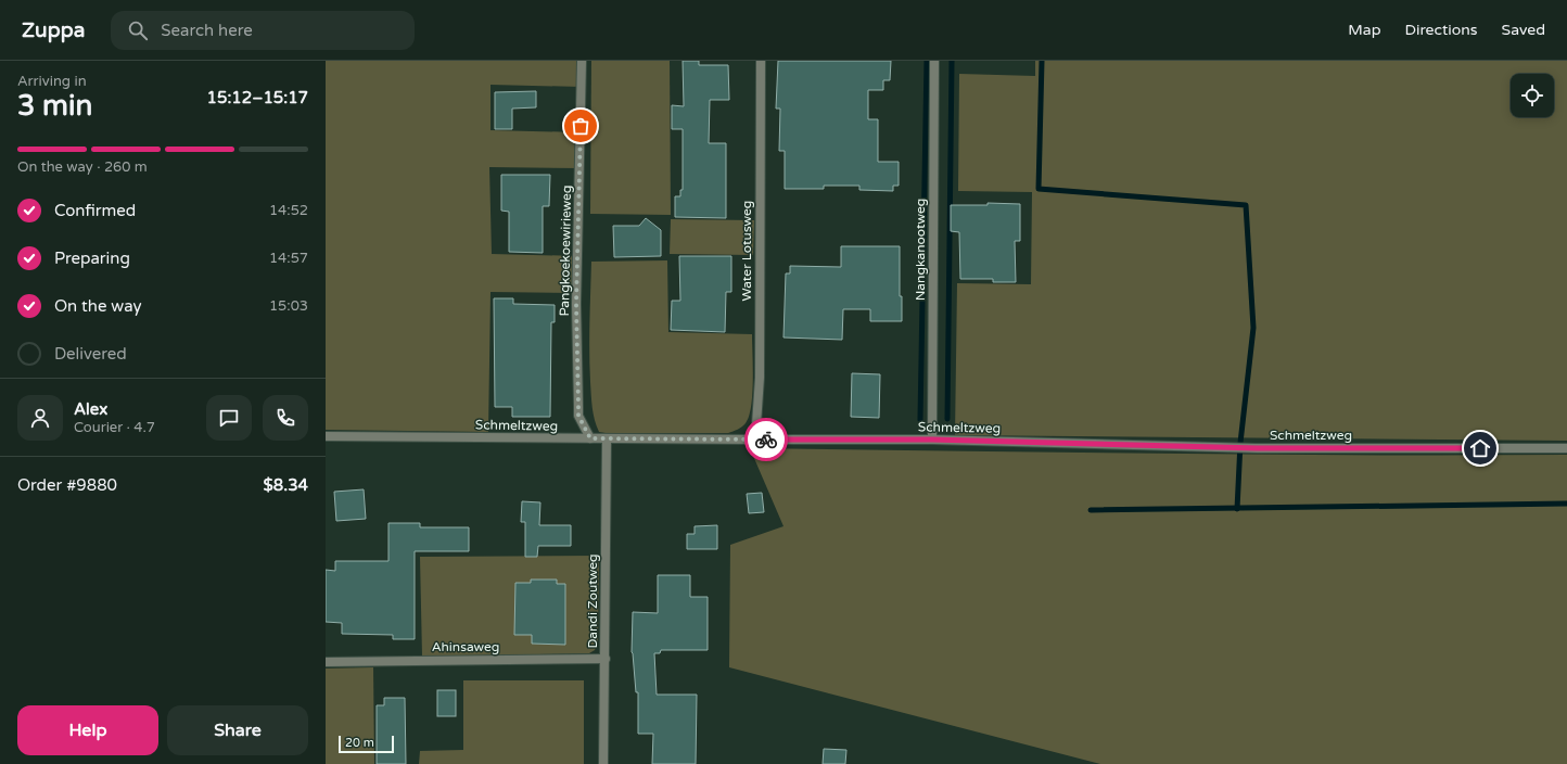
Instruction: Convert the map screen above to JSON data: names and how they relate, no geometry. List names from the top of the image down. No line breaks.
{"streets":{"street":["Nangkanootweg","Pangkoekoewirieweg","Water Lotusweg","Schmeltzweg","Dandi Zoutweg","Ahinsaweg"]},"crossings":[["Nangkanootweg","Schmeltzweg"],["Pangkoekoewirieweg","Schmeltzweg"],["Water Lotusweg","Schmeltzweg"],["Schmeltzweg","Dandi Zoutweg"],["Dandi Zoutweg","Ahinsaweg"]],"scale_bar":"20 m","page":{"header":"Zuppa","search":"Search here","nav":["Map","Directions","Saved"],"heading":["3 min","Arriving in","15:12–15:17"],"panel":["Alex","Courier · 4.7","Order #9880","$8.34"],"bar":"On the way · 260 m","list":[["Confirmed","14:52"],["Preparing","14:57"],["On the way","15:03"],"Delivered"],"buttons":["Help","Share"],"scale":"20 m"}}
